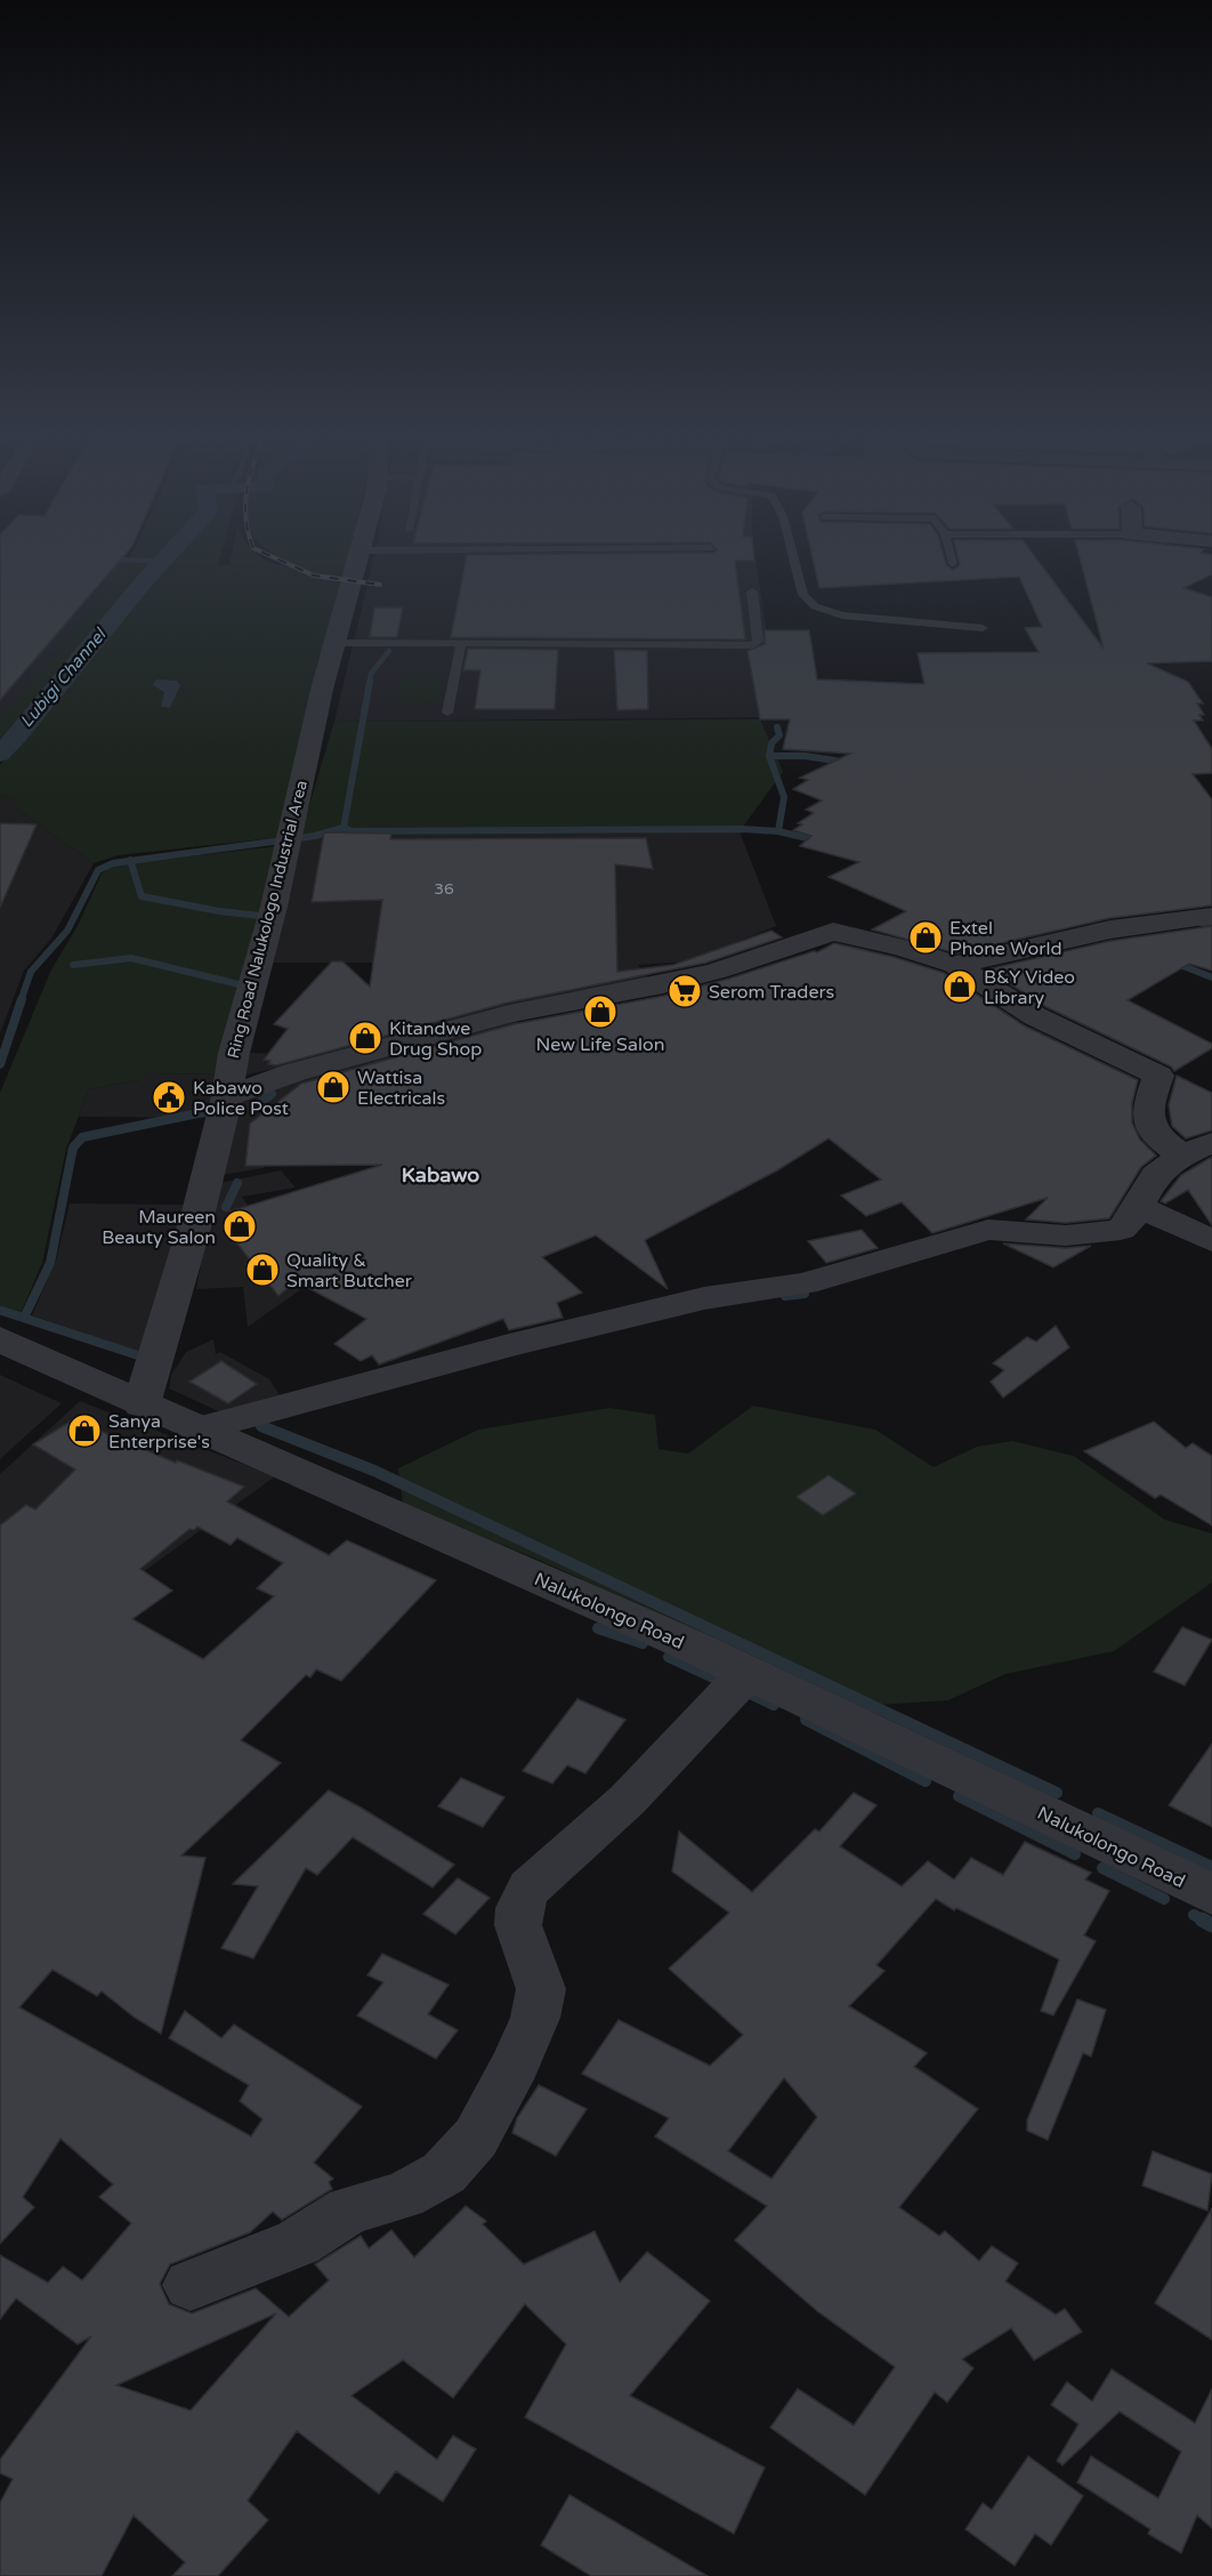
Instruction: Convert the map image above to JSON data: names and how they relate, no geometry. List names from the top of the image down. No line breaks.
{"streets":{"street":["Ring Road Nalukologo Industrial Area","Nalukolongo Road"]},"crossings":[["Ring Road Nalukologo Industrial Area","Nalukolongo Road"]],"districts":["Kabawo"],"water":["Lubigi Channel"],"places":{"shop":["Extel Phone World","B&Y Video Library","New Life Salon","Kitandwe Drug Shop","Wattisa Electricals","Maureen Beauty Salon","Quality & Smart Butcher","Sanya Enterprise's"],"supermarket":["Serom Traders"],"public building":["Kabawo Police Post"]},"house_numbers":["36"]}
